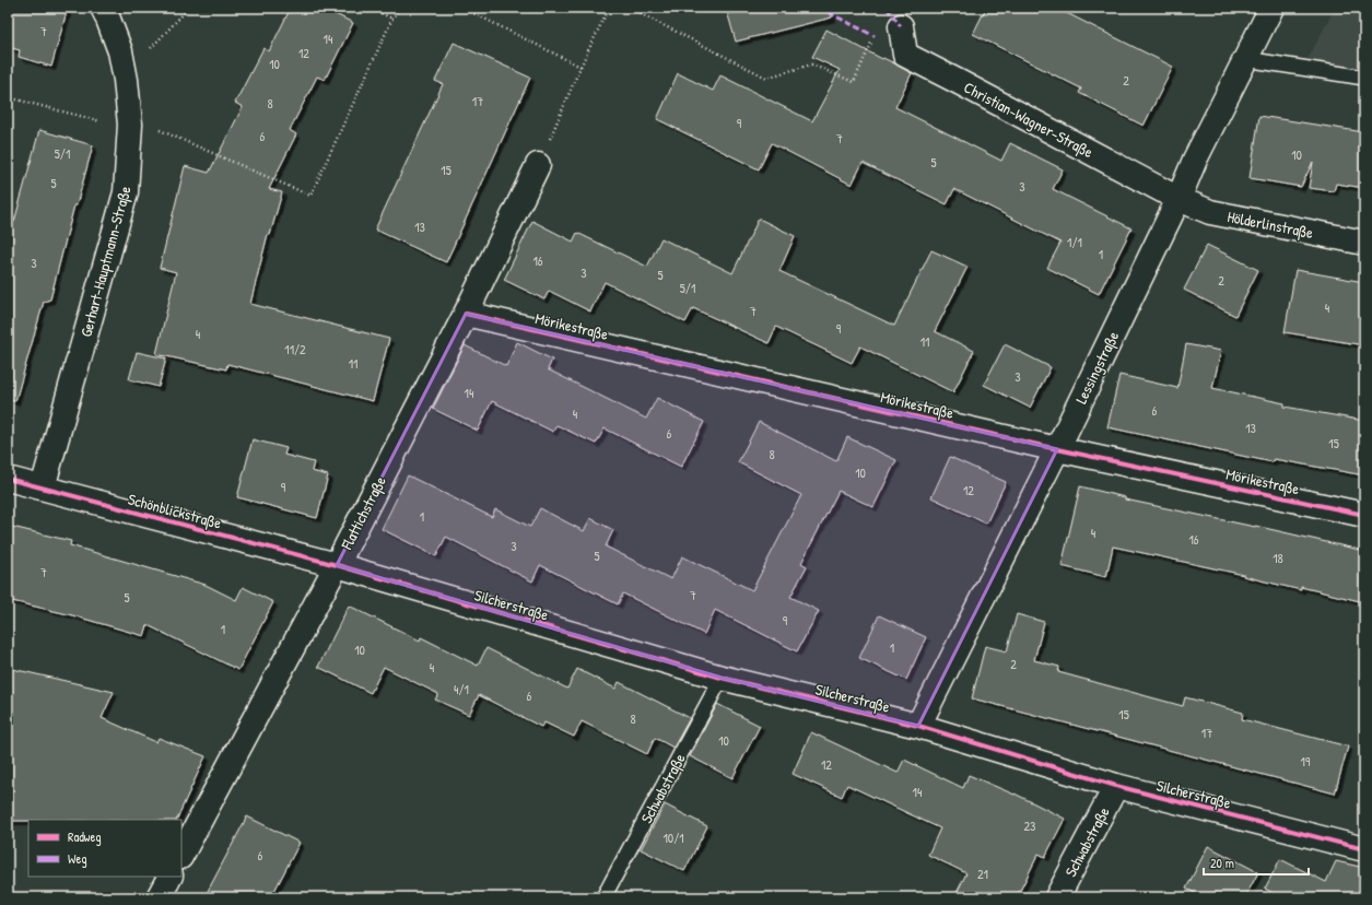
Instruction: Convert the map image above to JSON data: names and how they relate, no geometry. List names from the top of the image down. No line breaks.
{"streets":{"street":["Christian-Wagner-Straße","Hölderlinstraße","Gerhart-Hauptmann-Straße","Mörikestraße","Lessingstraße","Schönblickstraße","Flattichstraße","Silcherstraße","Schwabstraße"]},"crossings":[["Christian-Wagner-Straße","Hölderlinstraße"],["Christian-Wagner-Straße","Lessingstraße"],["Hölderlinstraße","Lessingstraße"],["Gerhart-Hauptmann-Straße","Schönblickstraße"],["Mörikestraße","Lessingstraße"],["Mörikestraße","Flattichstraße"],["Lessingstraße","Silcherstraße"],["Schönblickstraße","Flattichstraße"],["Schönblickstraße","Silcherstraße"],["Flattichstraße","Silcherstraße"],["Silcherstraße","Schwabstraße"]],"house_numbers":["7","14","12","10","2","17","8","9","6","7","5/1","10","5","15","5","3","13","1/1","1","16","3","3","5","2","5/1","4","7","9","4","11","11/2","11","3","14","6","4","13","6","15","8","10","9","12","1","4","16","3","5","18","7","7","5","9","1","1","10","2","4","4/1","6","15","8","17","10","19","12","14","23","10/1","6","21"],"legend":["Radweg","Weg"],"scale_bar":"20 m"}
